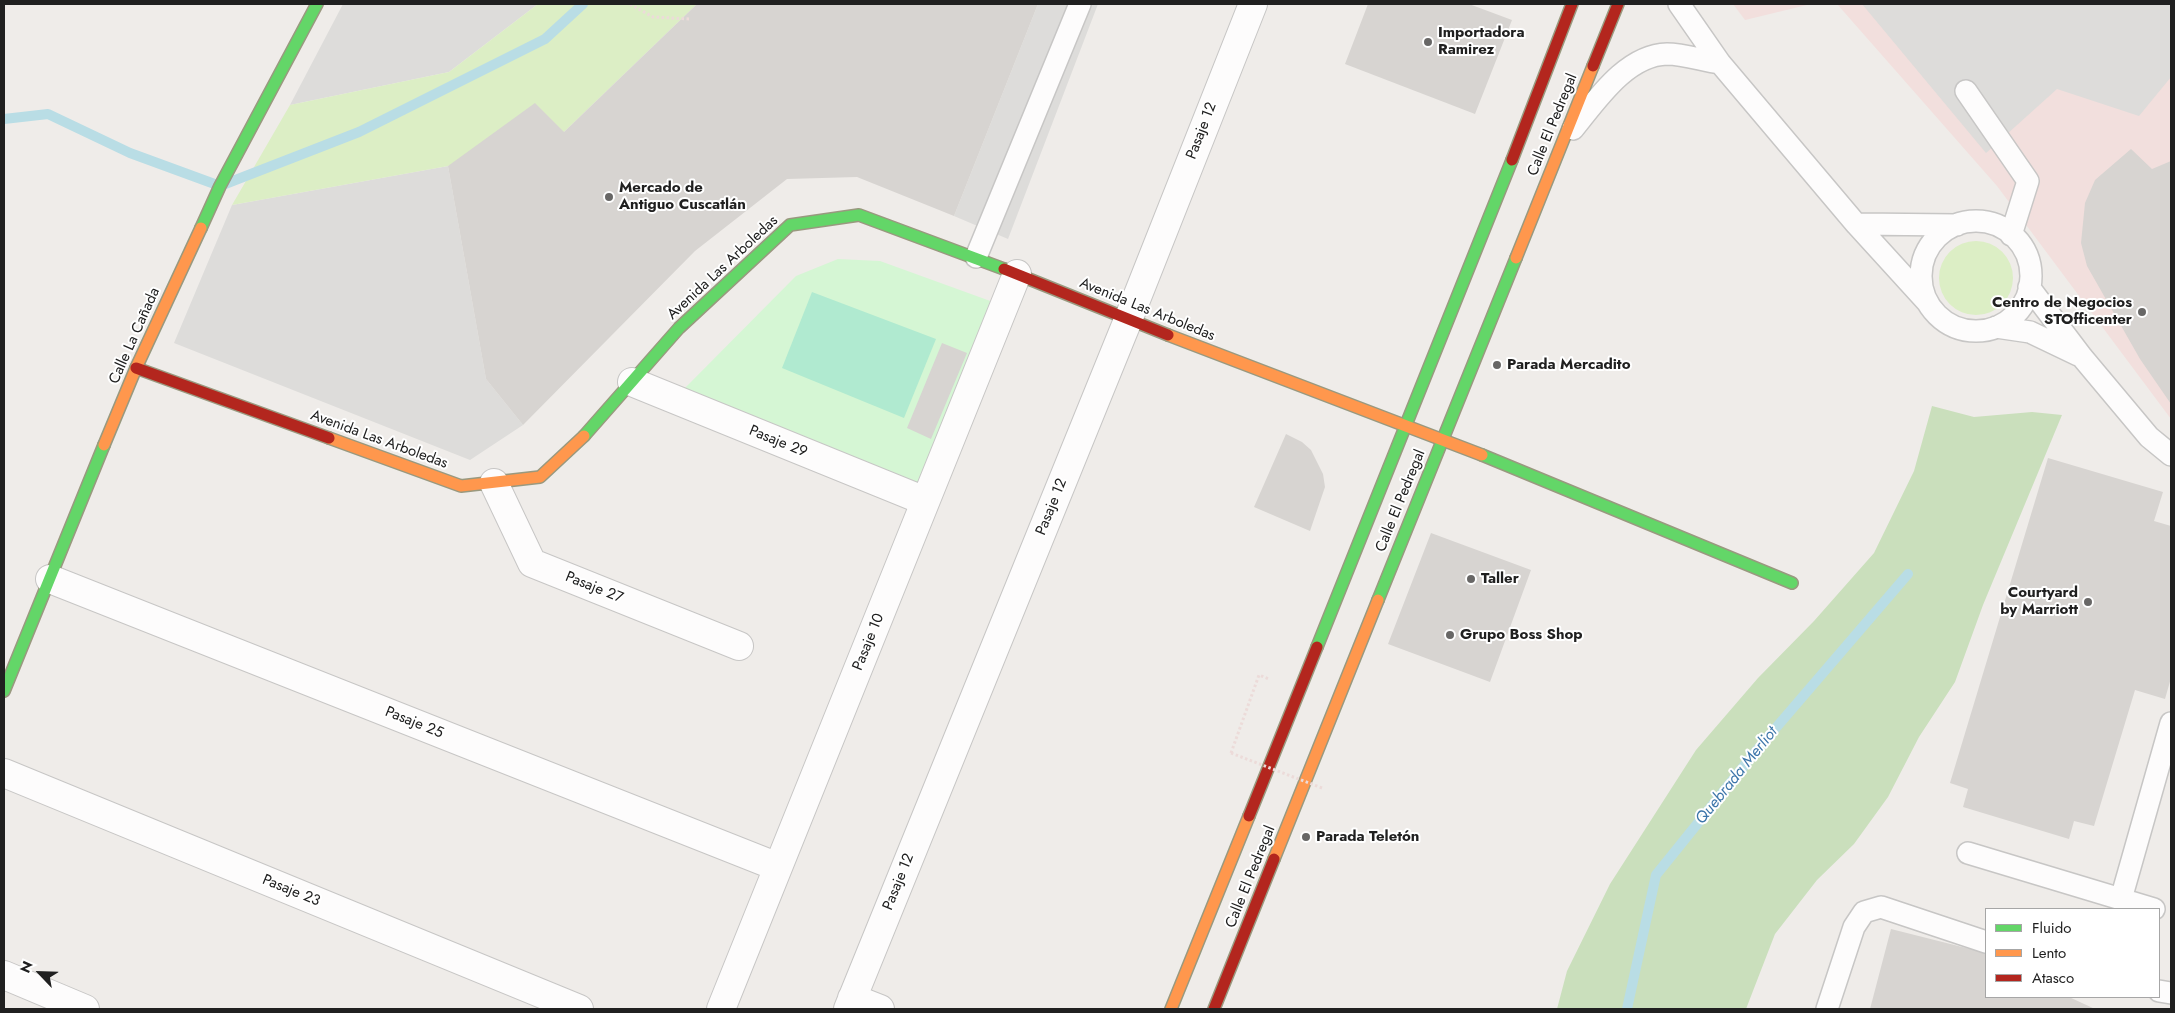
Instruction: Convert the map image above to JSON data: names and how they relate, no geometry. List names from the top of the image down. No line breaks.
{"streets":{"main road":["Calle El Pedregal","Avenida Las Arboledas","Calle La Cañada"],"street":["Pasaje 12","Pasaje 29","Pasaje 27","Pasaje 10","Pasaje 25","Pasaje 23"]},"crossings":[["Calle El Pedregal","Avenida Las Arboledas"],["Pasaje 12","Avenida Las Arboledas"],["Avenida Las Arboledas","Calle La Cañada"],["Avenida Las Arboledas","Pasaje 29"],["Avenida Las Arboledas","Pasaje 27"],["Avenida Las Arboledas","Pasaje 10"],["Calle La Cañada","Pasaje 25"],["Pasaje 29","Pasaje 10"],["Pasaje 10","Pasaje 25"]],"water":["Quebrada Merliot"],"places":["Importadora Ramirez","Mercado de Antiguo Cuscatlán","Centro de Negocios STOfficenter","Parada Mercadito","Taller","Courtyard by Marriott","Grupo Boss Shop","Parada Teletón"],"legend":["Fluido","Lento","Atasco"],"north":"top left"}
